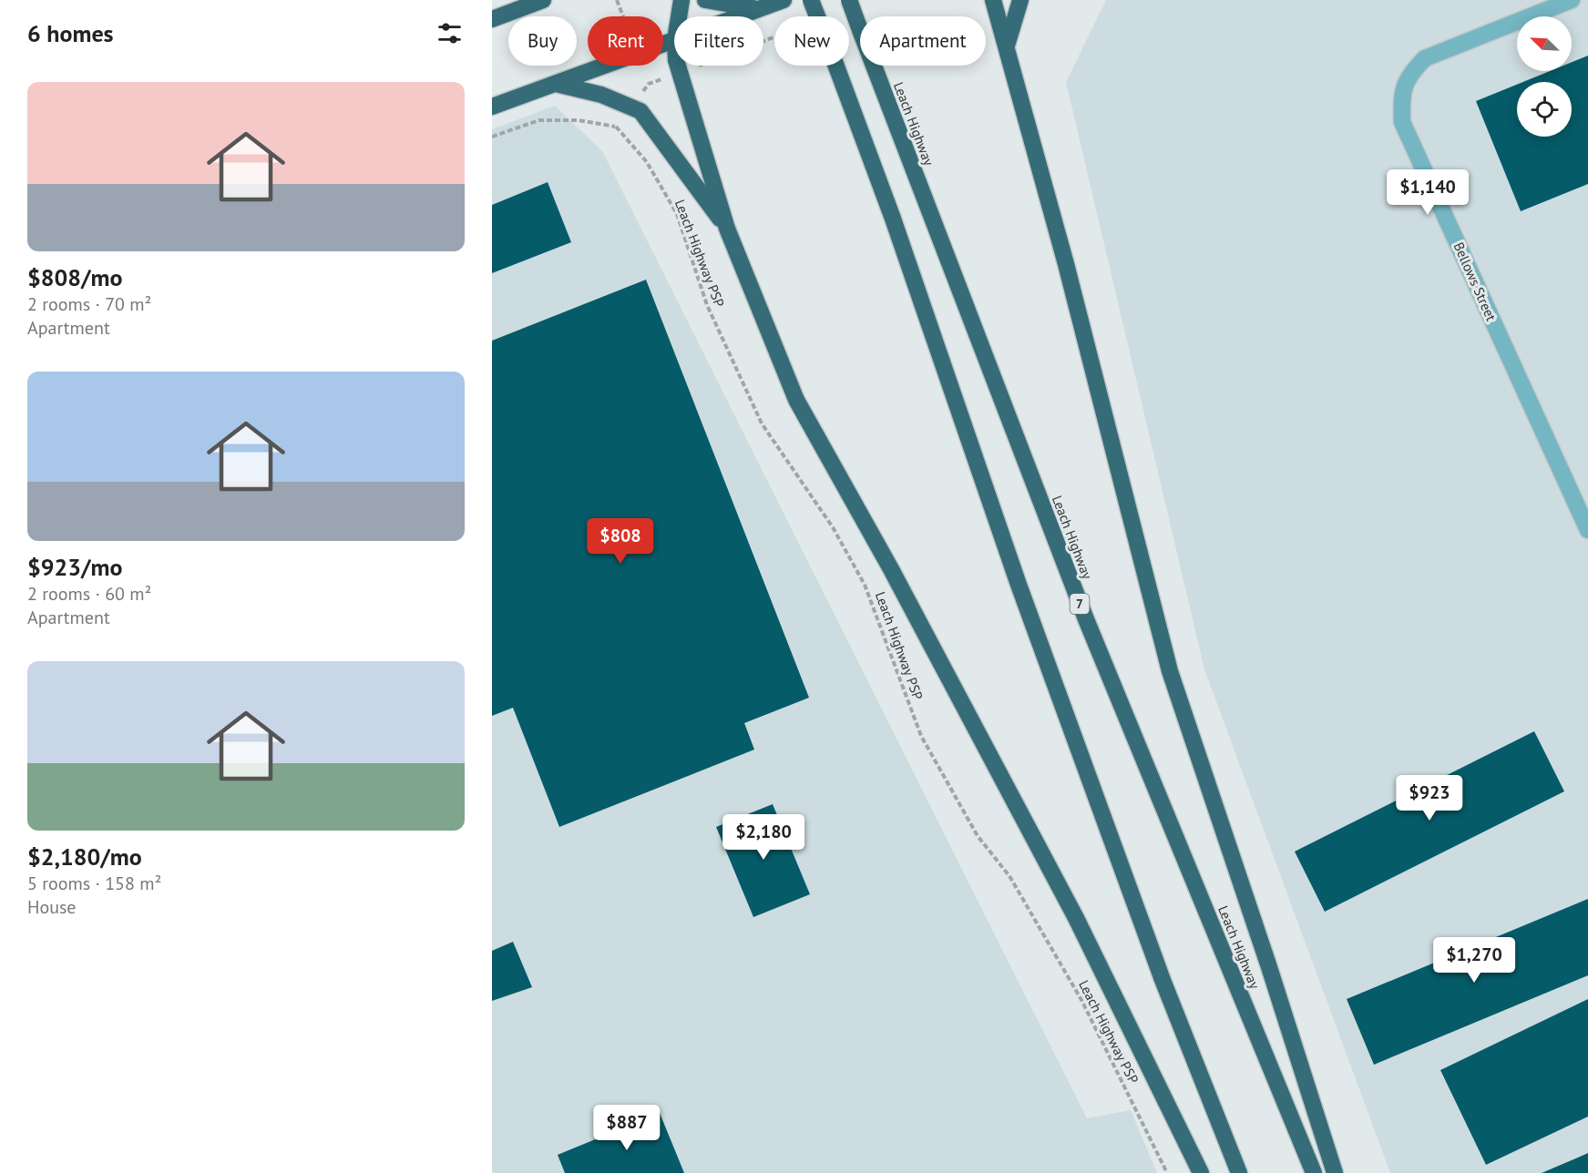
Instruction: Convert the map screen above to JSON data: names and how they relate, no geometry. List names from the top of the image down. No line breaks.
{"streets":{"highway":["Leach Highway","7"],"street":["Bellows Street"],"path":["Leach Highway PSP"]},"north":"top left","page":{"heading":"6 homes","chip":["Buy","Rent","Filters","New","Apartment"],"list":[{"name":"$808/mo","note":"2 rooms · 70 m² · Apartment"},{"name":"$923/mo","note":"2 rooms · 60 m² · Apartment"},{"name":"$2,180/mo","note":"5 rooms · 158 m² · House"}],"price":["$1,140","$808","$923","$2,180","$1,270","$887"]}}
